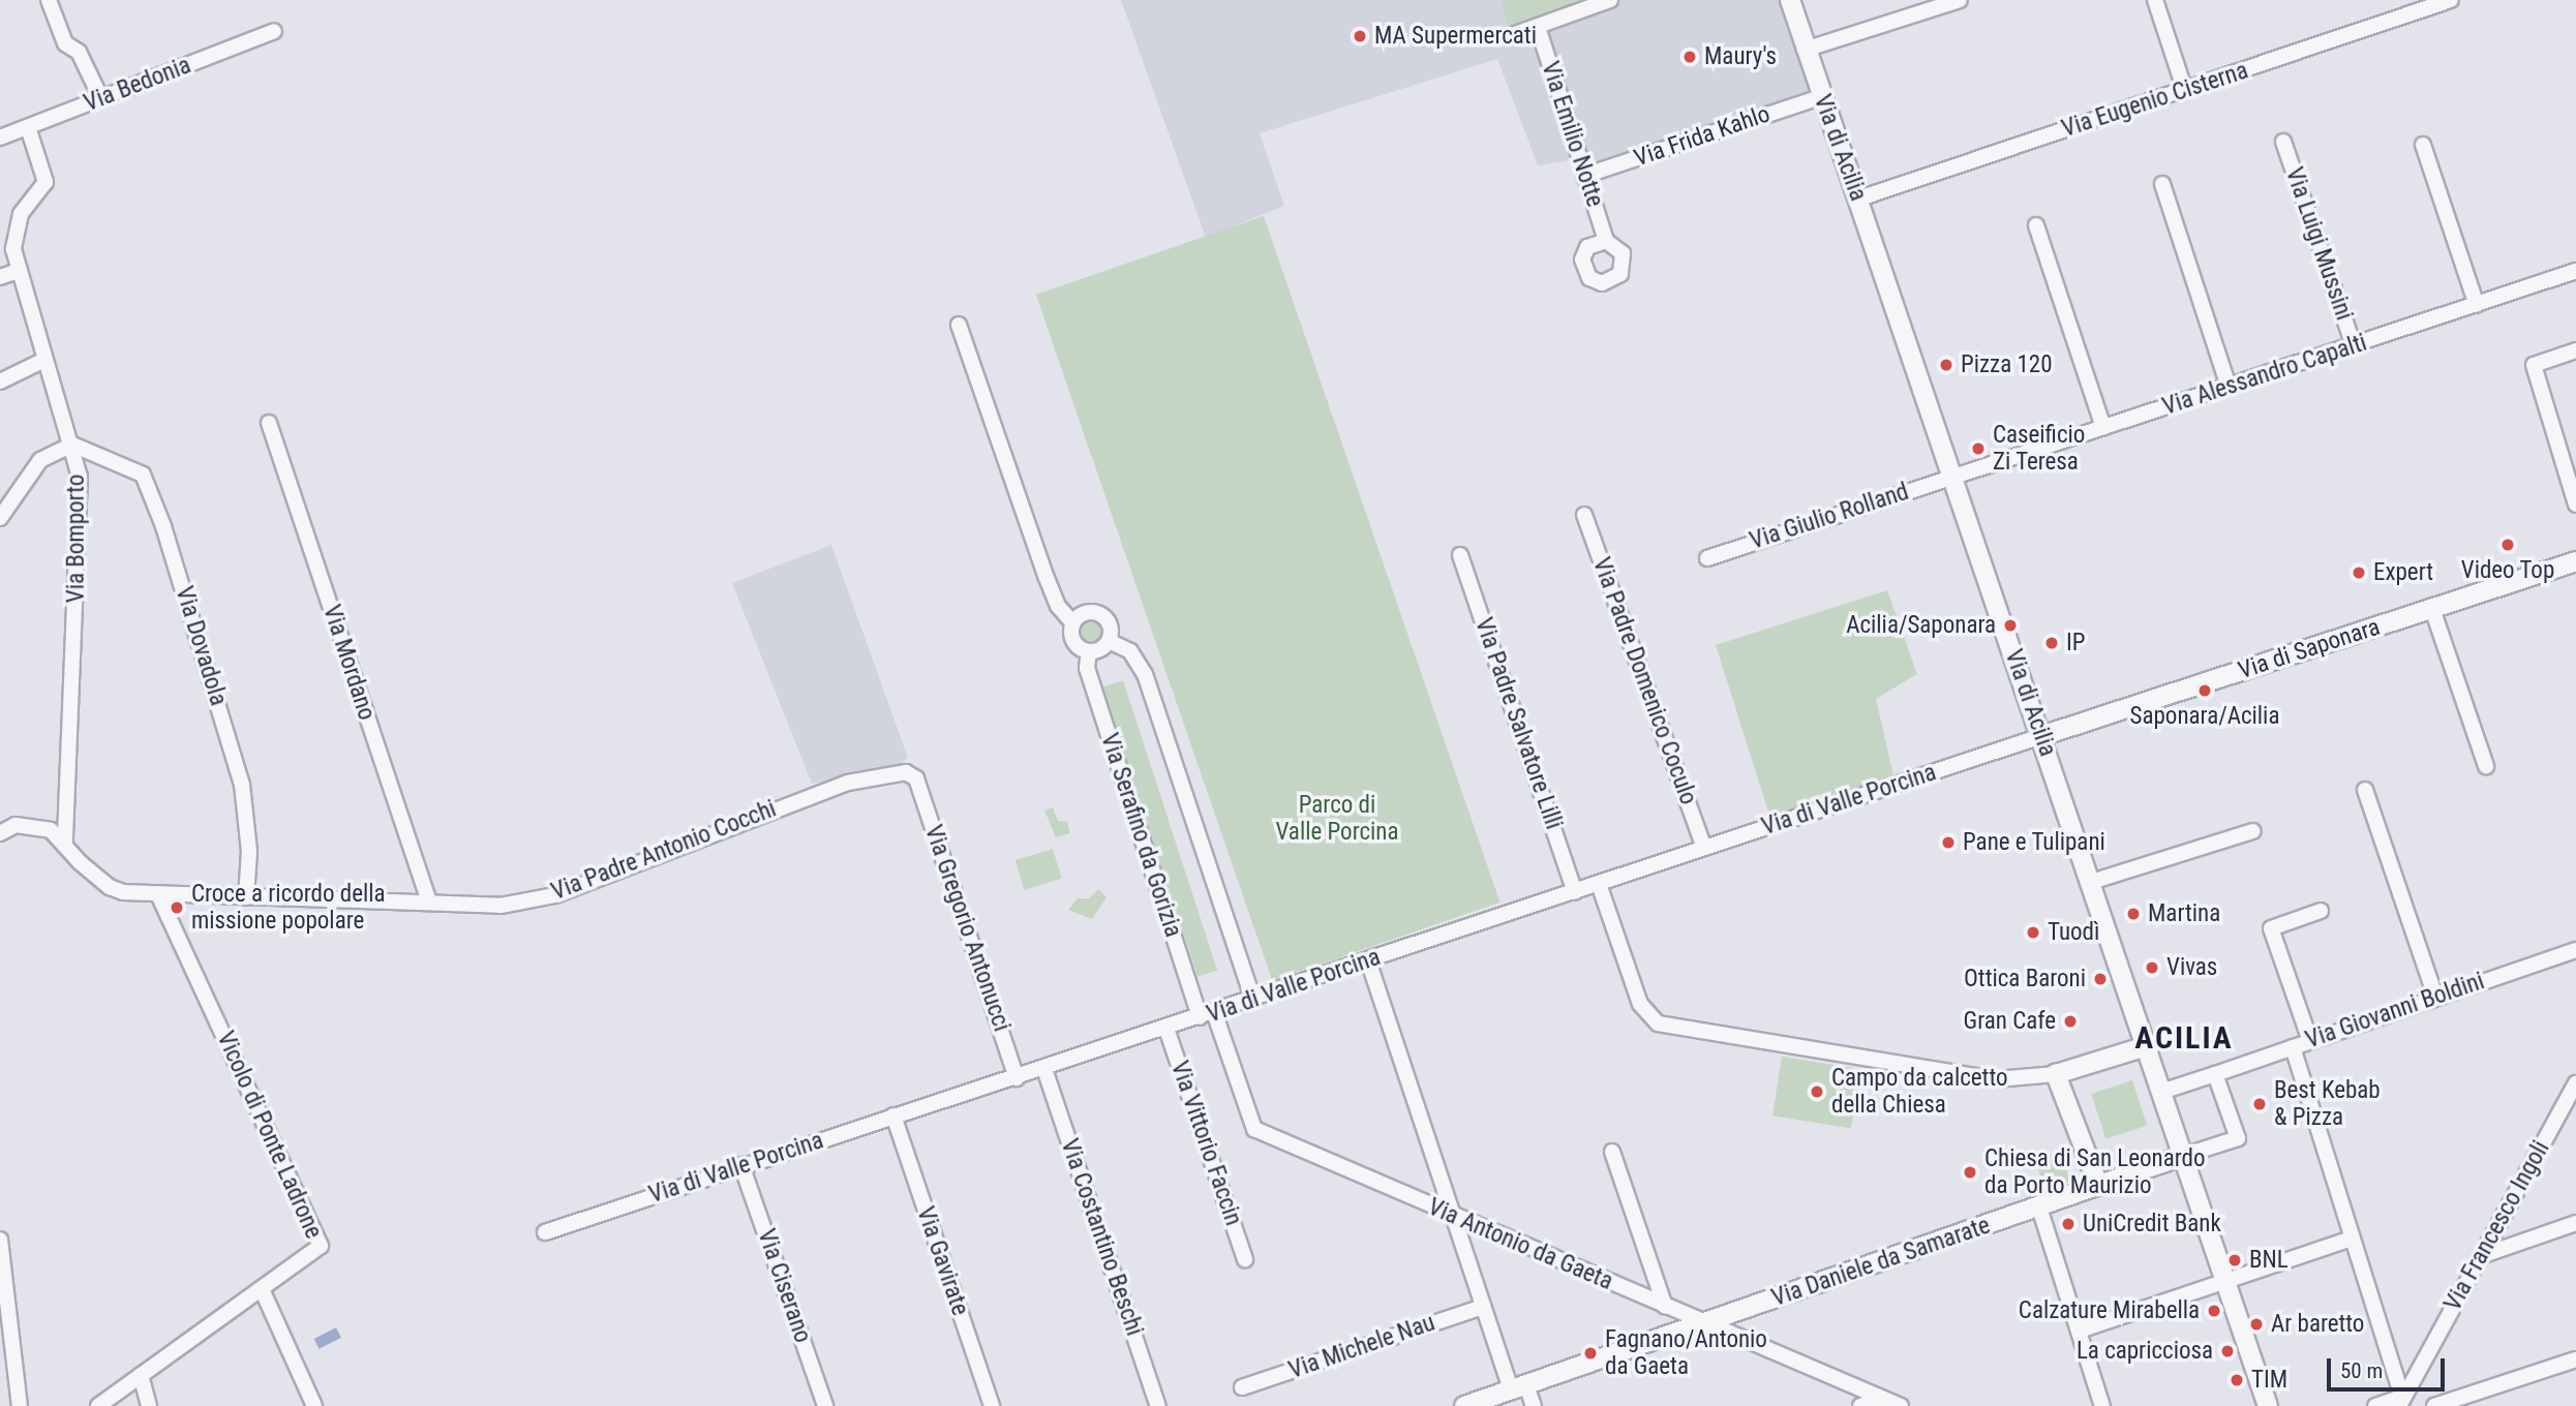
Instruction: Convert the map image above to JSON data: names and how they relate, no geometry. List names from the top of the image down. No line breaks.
{"streets":{"street":["Via Bedonia","Via Eugenio Cisterna","Via Emilio Notte","Via Frida Kahlo","Via di Acilia","Via Luigi Mussini","Via Alessandro Capalti","Via Giulio Rolland","Via Bomporto","Via Dovadola","Via di Saponara","Via Mordano","Via Padre Domenico Coculo","Via Padre Salvatore Lilli","Via di Valle Porcina","Via Serafino da Gorizia","Via Padre Antonio Cocchi","Via Gregorio Antonucci","Via Giovanni Boldini","Vicolo di Ponte Ladrone","Via Vittorio Faccin","Via Francesco Ingoli","Via Costantino Beschi","Via Antonio da Gaeta","Via Gavirate","Via Daniele da Samarate","Via Ciserano","Via Michele Nau"]},"crossings":[["Via Bedonia","Via Bomporto"],["Via Eugenio Cisterna","Via di Acilia"],["Via Emilio Notte","Via Frida Kahlo"],["Via Frida Kahlo","Via di Acilia"],["Via di Acilia","Via Alessandro Capalti"],["Via di Acilia","Via Giulio Rolland"],["Via di Acilia","Via di Saponara"],["Via di Acilia","Via di Valle Porcina"],["Via di Acilia","Via Giovanni Boldini"],["Via di Acilia","Via Daniele da Samarate"],["Via Luigi Mussini","Via Alessandro Capalti"],["Via Alessandro Capalti","Via Giulio Rolland"],["Via Bomporto","Via Dovadola"],["Via Bomporto","Via Padre Antonio Cocchi"],["Via Dovadola","Via Padre Antonio Cocchi"],["Via di Saponara","Via di Valle Porcina"],["Via Mordano","Via Padre Antonio Cocchi"],["Via Padre Domenico Coculo","Via di Valle Porcina"],["Via Padre Salvatore Lilli","Via di Valle Porcina"],["Via di Valle Porcina","Via Serafino da Gorizia"],["Via di Valle Porcina","Via Gregorio Antonucci"],["Via di Valle Porcina","Via Vittorio Faccin"],["Via di Valle Porcina","Via Costantino Beschi"],["Via di Valle Porcina","Via Antonio da Gaeta"],["Via di Valle Porcina","Via Gavirate"],["Via di Valle Porcina","Via Ciserano"],["Via Serafino da Gorizia","Via Antonio da Gaeta"],["Via Padre Antonio Cocchi","Via Gregorio Antonucci"],["Via Padre Antonio Cocchi","Vicolo di Ponte Ladrone"],["Via Antonio da Gaeta","Via Daniele da Samarate"]],"districts":["ACILIA"],"parks":["Parco di Valle Porcina"],"places":["MA Supermercati","Maury's","Pizza 120","Caseificio Zi Teresa","Video Top","Expert","Acilia/Saponara","IP","Saponara/Acilia","Pane e Tulipani","Croce a ricordo della missione popolare","Martina","Tuodì","Vivas","Ottica Baroni","Gran Cafe","Campo da calcetto della Chiesa","Best Kebab & Pizza","Chiesa di San Leonardo da Porto Maurizio","UniCredit Bank","BNL","Calzature Mirabella","Ar baretto","La capricciosa","Fagnano/Antonio da Gaeta","TIM"],"scale_bar":"50 m"}
